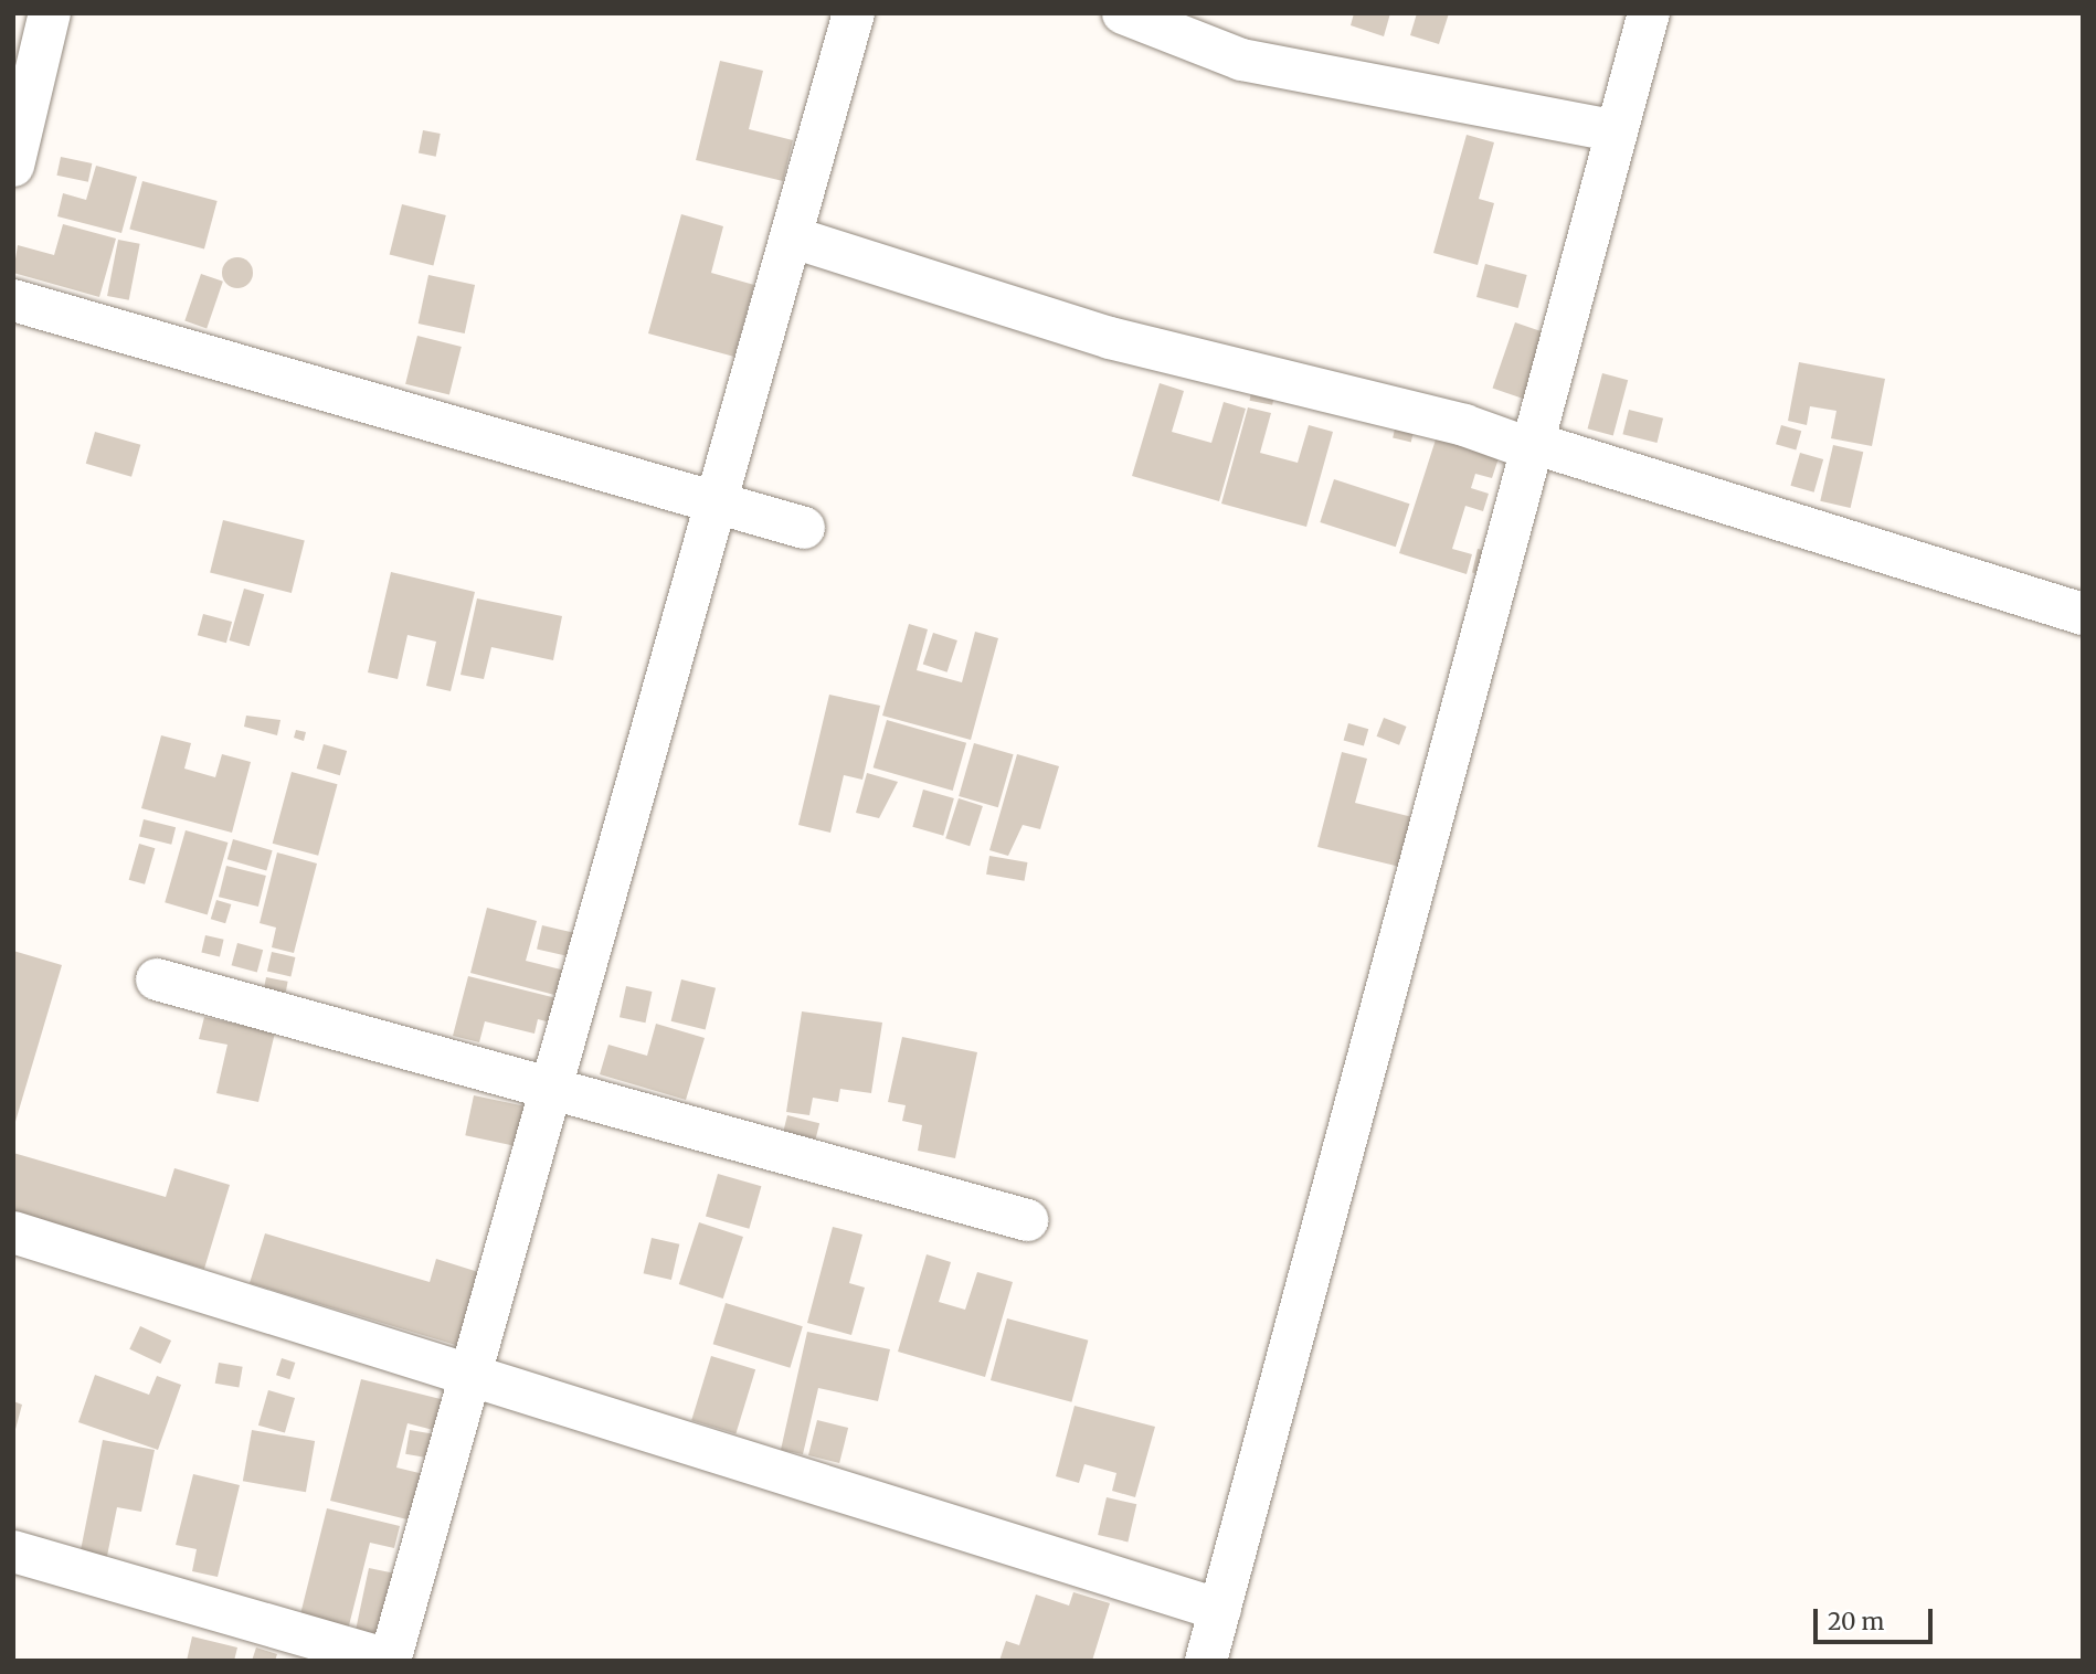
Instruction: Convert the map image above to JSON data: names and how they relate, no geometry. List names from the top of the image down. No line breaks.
{"scale_bar":"20 m"}
